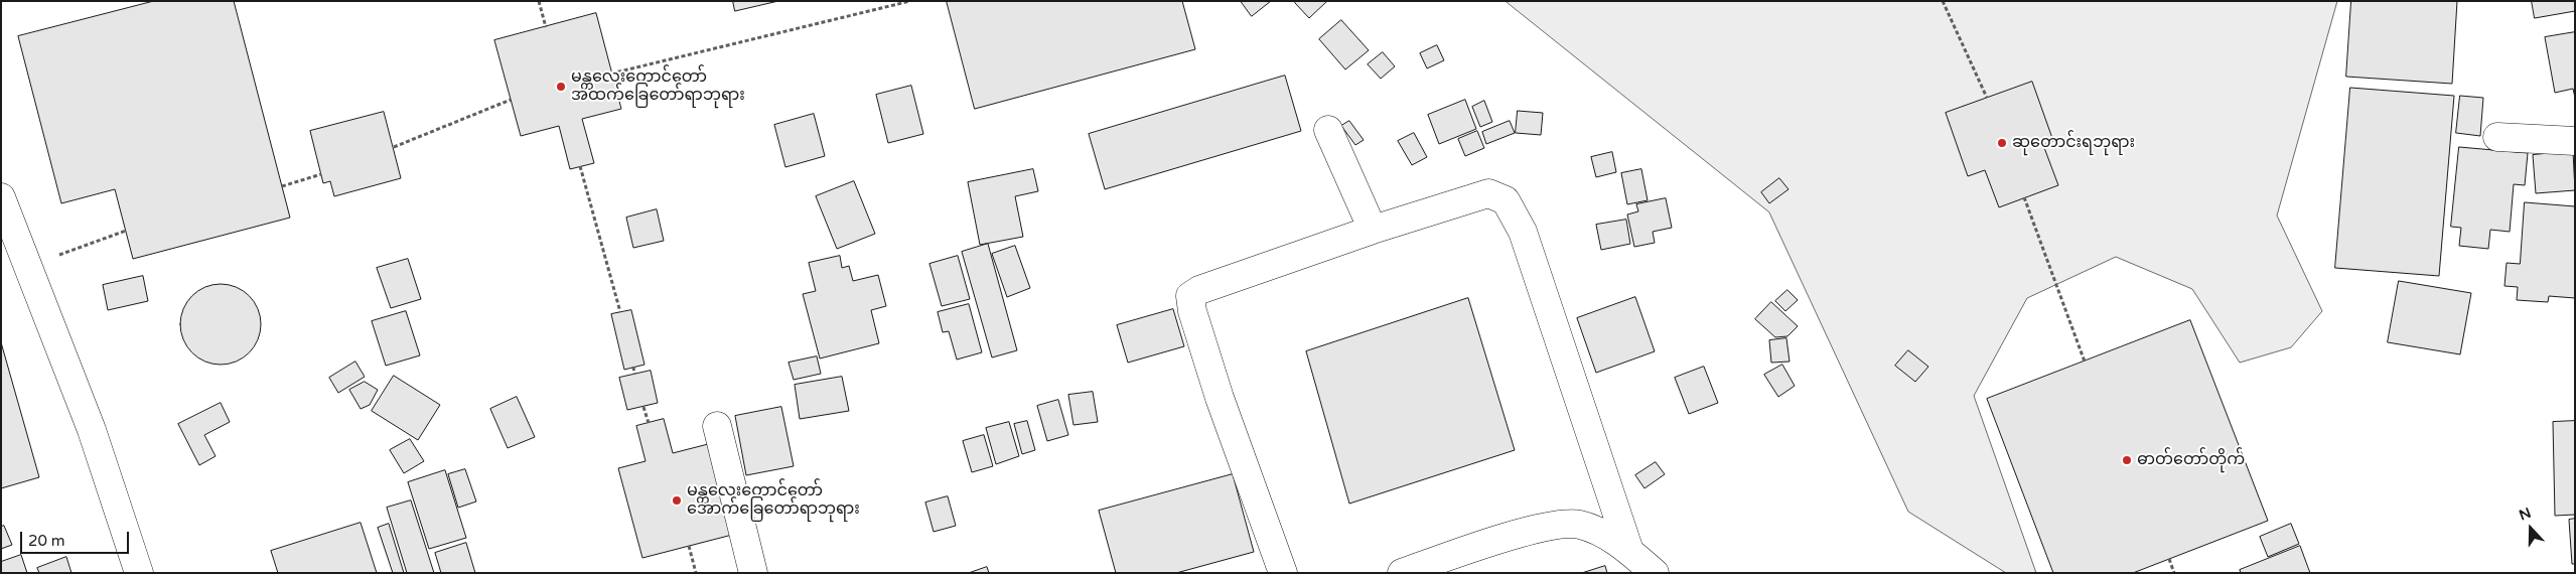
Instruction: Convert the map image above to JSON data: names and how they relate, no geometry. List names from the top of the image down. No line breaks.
{"places":["မန္တ‌လေးတောင်တော် အထက်ခြေတော်ရာဘုရား‌","ဆုတောင်းရဘုရား","ဓာတ်တော်တိုက်","မန္တ‌လေးတောင်တော် အောက်ခြေတော်ရာဘုရား‌"],"scale_bar":"20 m","north":"top"}
